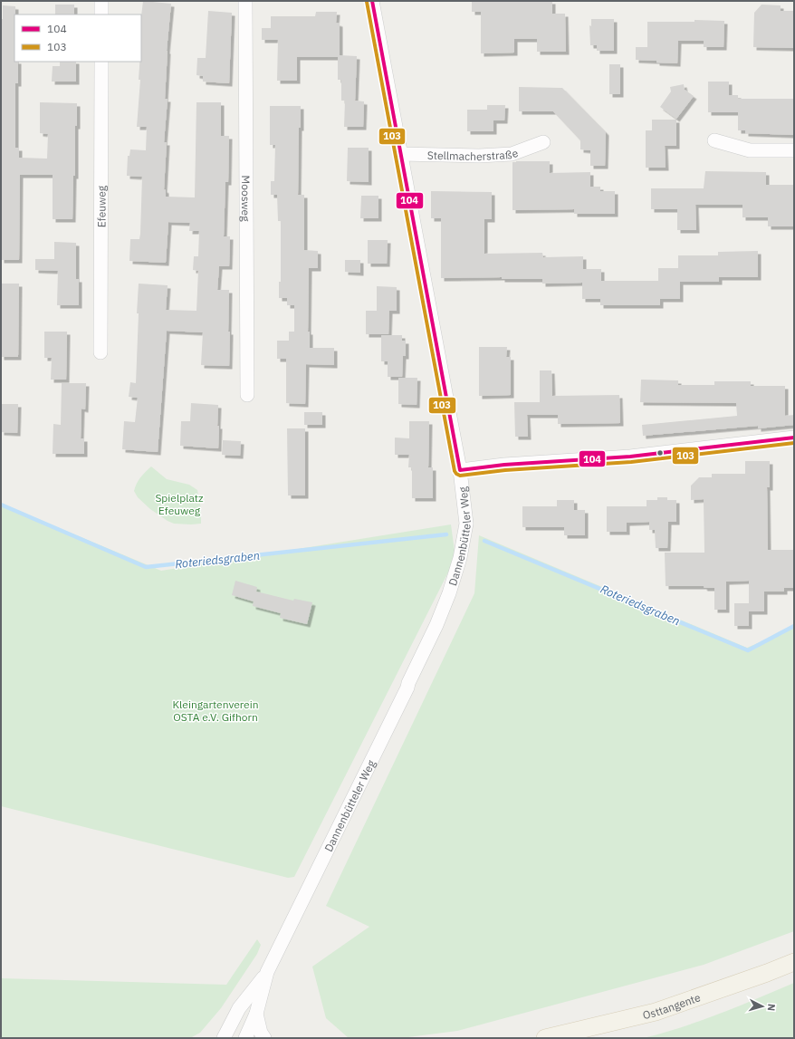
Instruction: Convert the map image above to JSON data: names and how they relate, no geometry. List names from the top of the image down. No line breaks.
{"streets":{"main road":["Osttangente"],"street":["Stellmacherstraße","Moosweg","Efeuweg","Dannenbütteler Weg"]},"crossings":[["Stellmacherstraße","Dannenbütteler Weg"]],"water":["Roteriedsgraben"],"parks":["Spielplatz Efeuweg","Kleingartenverein OSTA e.V. Gifhorn"],"lines":["transit line 104","transit line 103"],"legend":["104","103"],"north":"right"}
